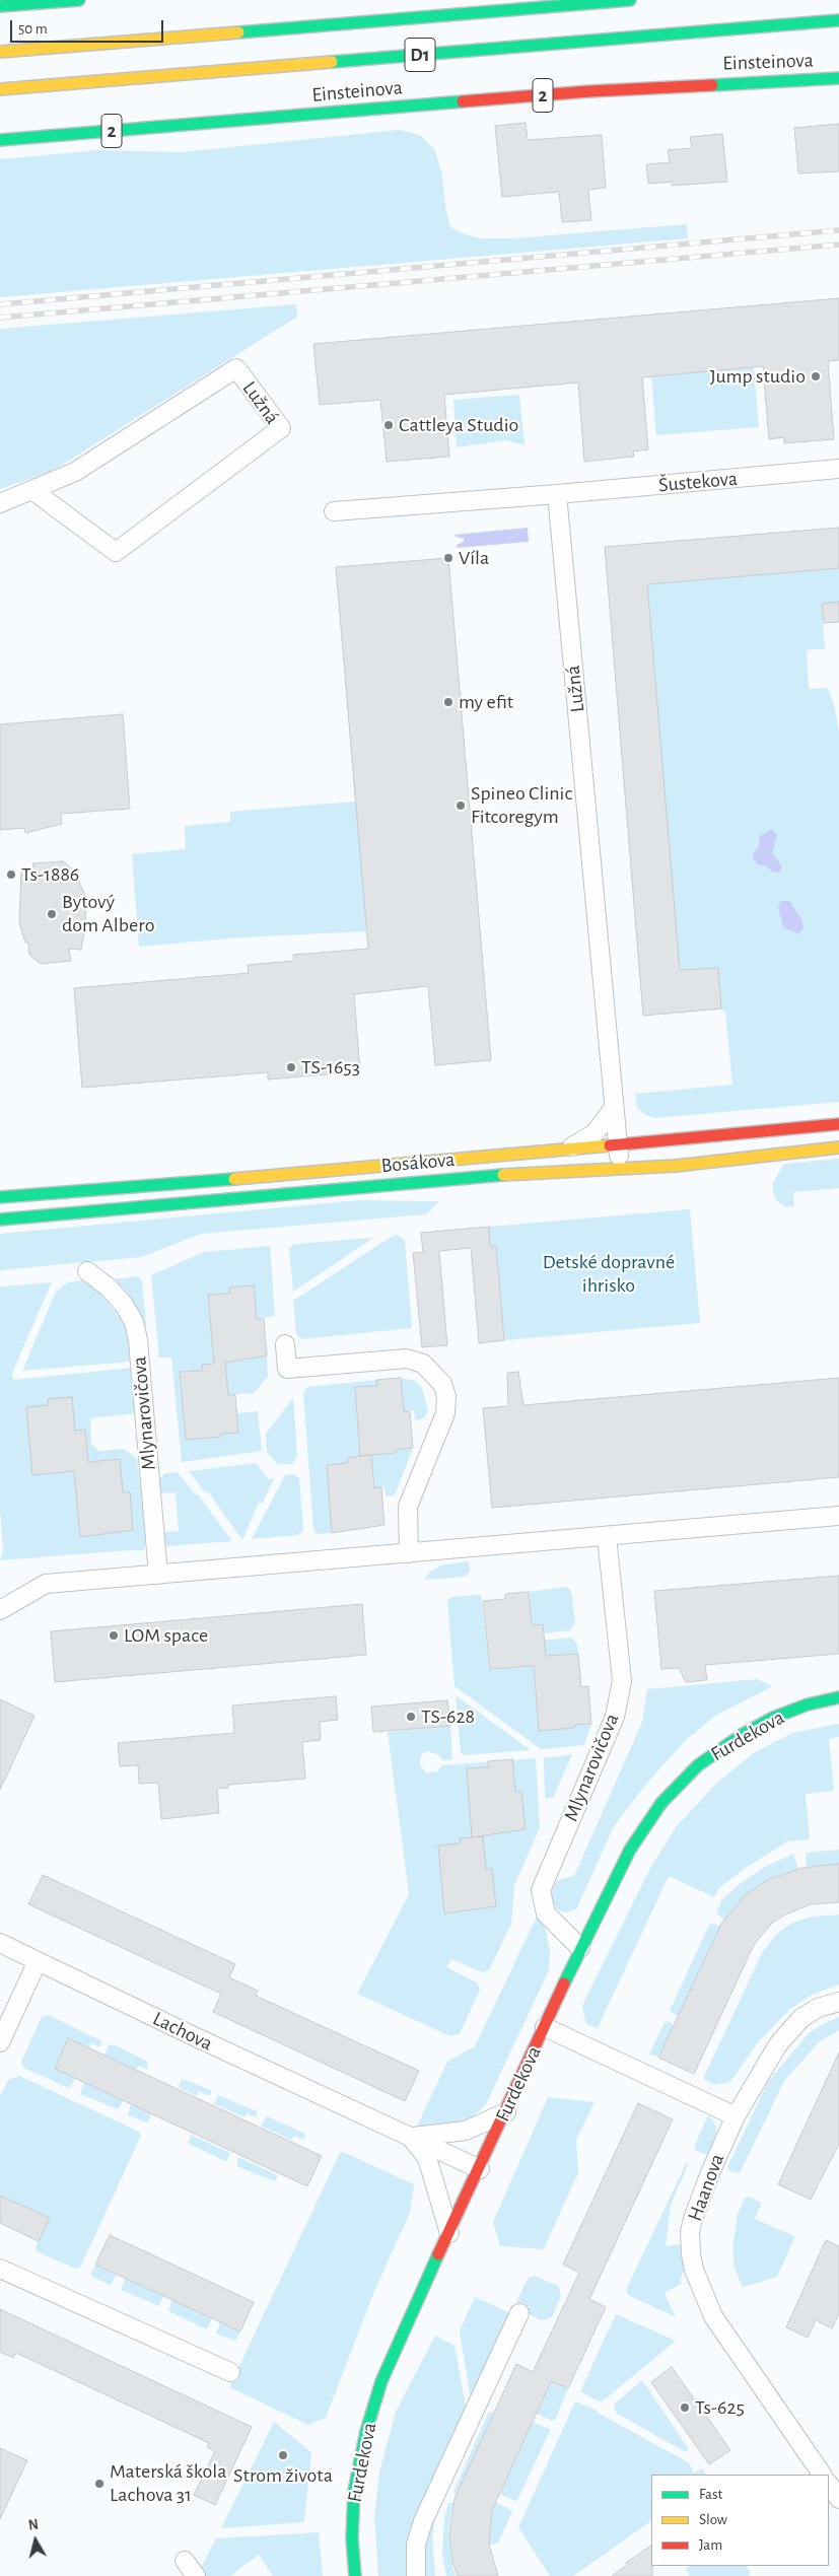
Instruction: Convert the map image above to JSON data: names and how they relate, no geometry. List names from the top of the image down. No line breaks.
{"streets":{"main road":["D1","Einsteinova","2","Bosákova","Furdekova"],"street":["Lužná","Šustekova","Mlynarovičova","Lachova","Haanova"]},"crossings":[["Lužná","Šustekova"],["Lužná","Bosákova"],["Mlynarovičova","Furdekova"],["Furdekova","Lachova"]],"parks":["Detské dopravné ihrisko"],"places":["Jump studio","Cattleya Studio","Víla","my efit","Spineo Clinic Fitcoregym","Ts-1886","Bytový dom Albero","TS-1653","LOM space","TS-628","Ts-625","Strom života","Materská škola Lachova 31"],"legend":["Fast","Slow","Jam"],"scale_bar":"50 m","north":"top"}
